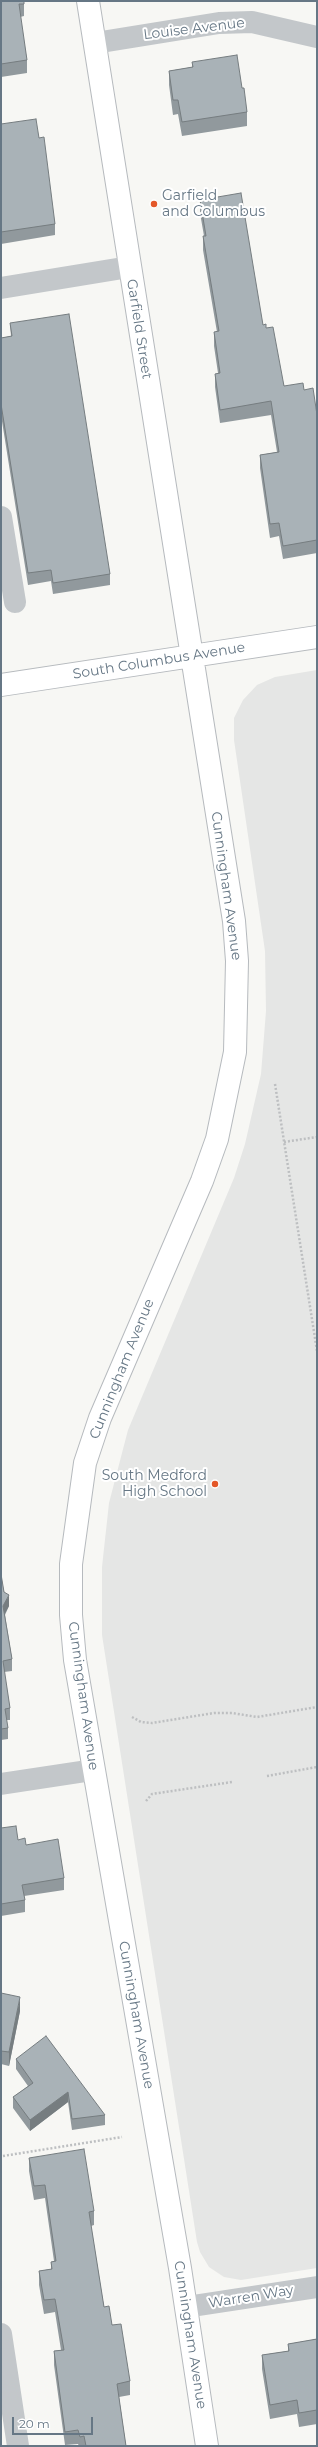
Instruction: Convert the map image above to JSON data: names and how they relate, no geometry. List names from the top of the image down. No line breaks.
{"streets":{"main road":["Garfield Street","South Columbus Avenue","Cunningham Avenue"],"street":["Louise Avenue","Warren Way"]},"crossings":[["Louise Avenue","Garfield Street"],["Garfield Street","South Columbus Avenue"],["Garfield Street","Cunningham Avenue"],["South Columbus Avenue","Cunningham Avenue"],["Cunningham Avenue","Warren Way"]],"places":["Garfield and Columbus","South Medford High School"],"scale_bar":"20 m"}
